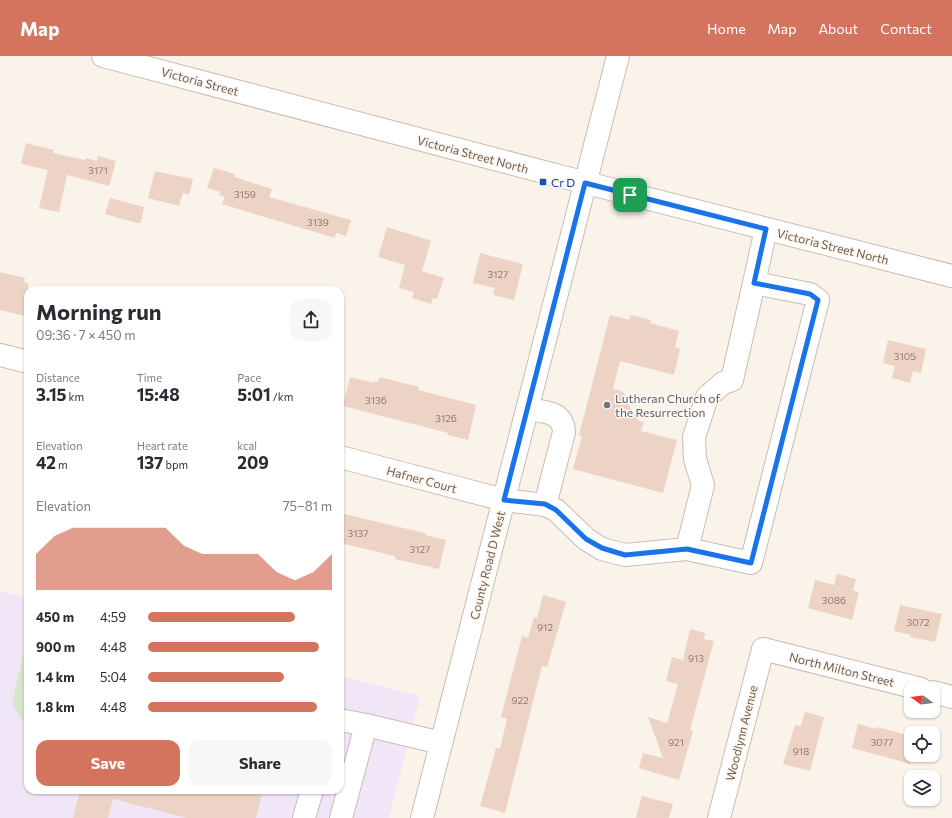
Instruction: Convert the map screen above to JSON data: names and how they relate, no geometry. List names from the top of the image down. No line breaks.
{"streets":{"street":["Victoria Street","Victoria Street North","Hafner Court","County Road D West","North Milton Street","Woodlynn Avenue"]},"crossings":[["Victoria Street","Victoria Street North"],["Victoria Street North","County Road D West"],["Hafner Court","County Road D West"],["North Milton Street","Woodlynn Avenue"]],"places":{"transit":["Cr D"],"other":["Lutheran Church of the Resurrection"]},"house_numbers":["3171","3159","3139","3127","3105","3136","3126","3137","3127","3086","3072","912","913","922","921","3077","918"],"north":"left","page":{"header":"Map","nav":["Home","Map","About","Contact"],"heading":["Morning run","09:36 · 7 × 450 m"],"stats":[["Distance","3.15 km"],["Time","15:48"],["Pace","5:01 /km"],["Elevation","42 m"],["Heart rate","137 bpm"],["kcal","209"]],"chart":["Elevation","75–81 m"],"list":[{"name":"450 m","note":"4:59"},{"name":"900 m","note":"4:48"},{"name":"1.4 km","note":"5:04"},{"name":"1.8 km","note":"4:48"}],"buttons":["Save","Share"]}}
